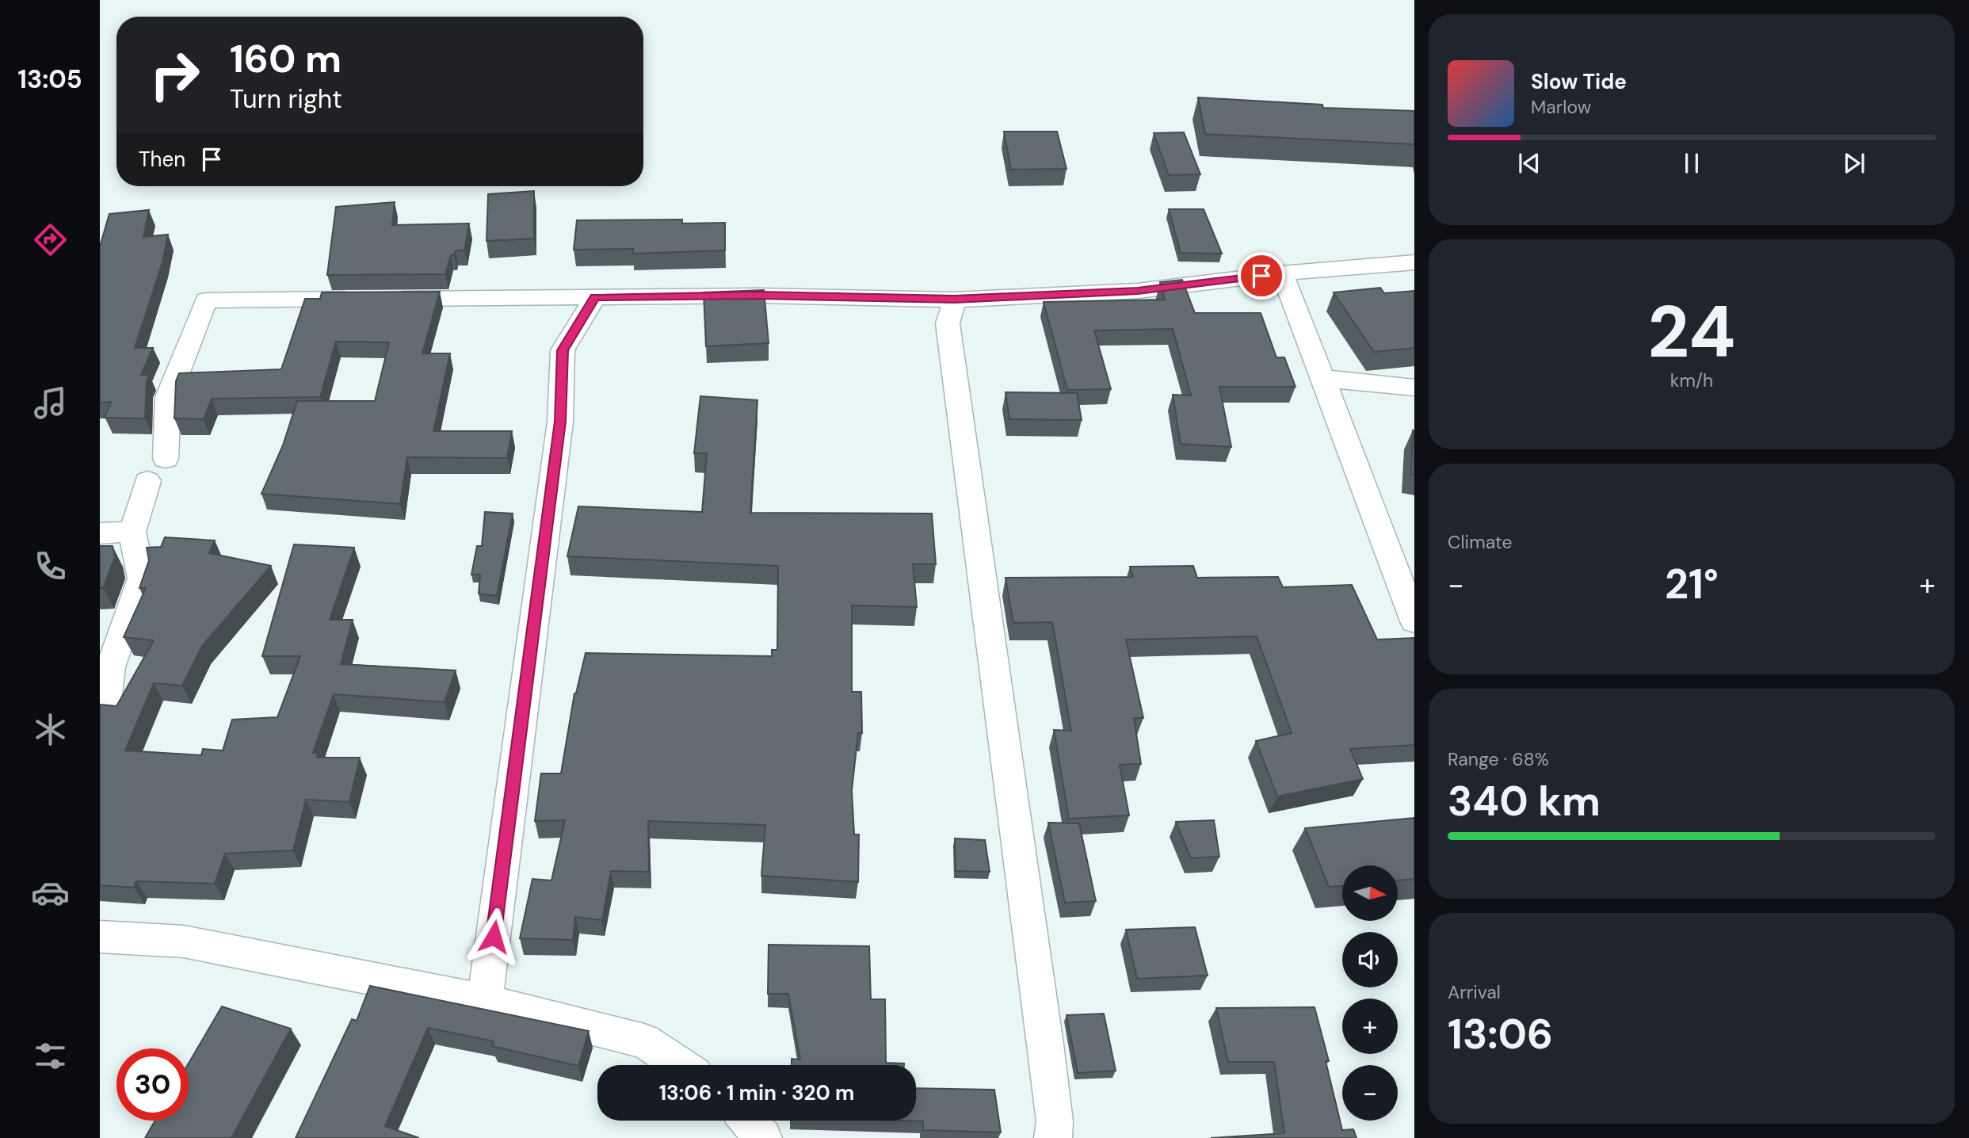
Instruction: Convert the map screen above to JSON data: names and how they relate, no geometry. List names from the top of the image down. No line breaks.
{"north":"right","page":{"tabs":"13:05","turn":["160 m","Turn right"],"song":["Slow Tide","Marlow"],"then":"Then","tile":[["24","km/h"],"Climate",["Range · 68%","340 km"],["Arrival","13:06"]],"heat":["−","21°","+"],"map_buttons":["+","−"],"limit":"30","trip":"13:06 · 1 min · 320 m"}}
